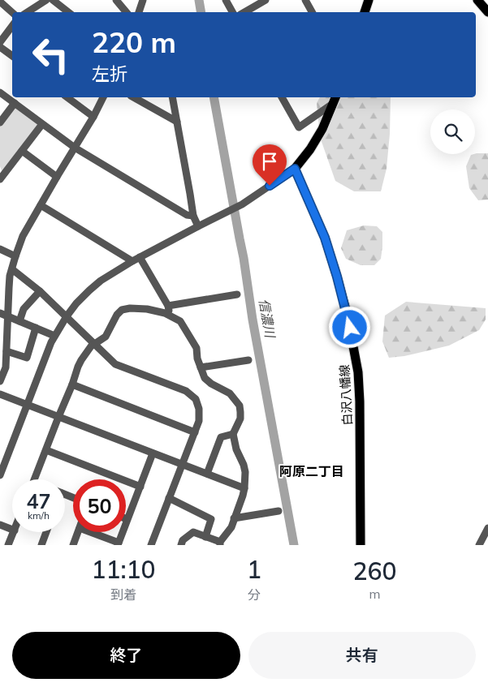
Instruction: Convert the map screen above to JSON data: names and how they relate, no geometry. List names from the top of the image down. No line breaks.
{"streets":{"main road":["白沢八幡線"]},"districts":["阿原二丁目"],"water":["信濃川"],"page":{"turn":["220 m","左折"],"speed":"47 km/h","limit":"50","eta":["11:10","到着","1","分","260","m"],"buttons":["終了","共有"]}}
